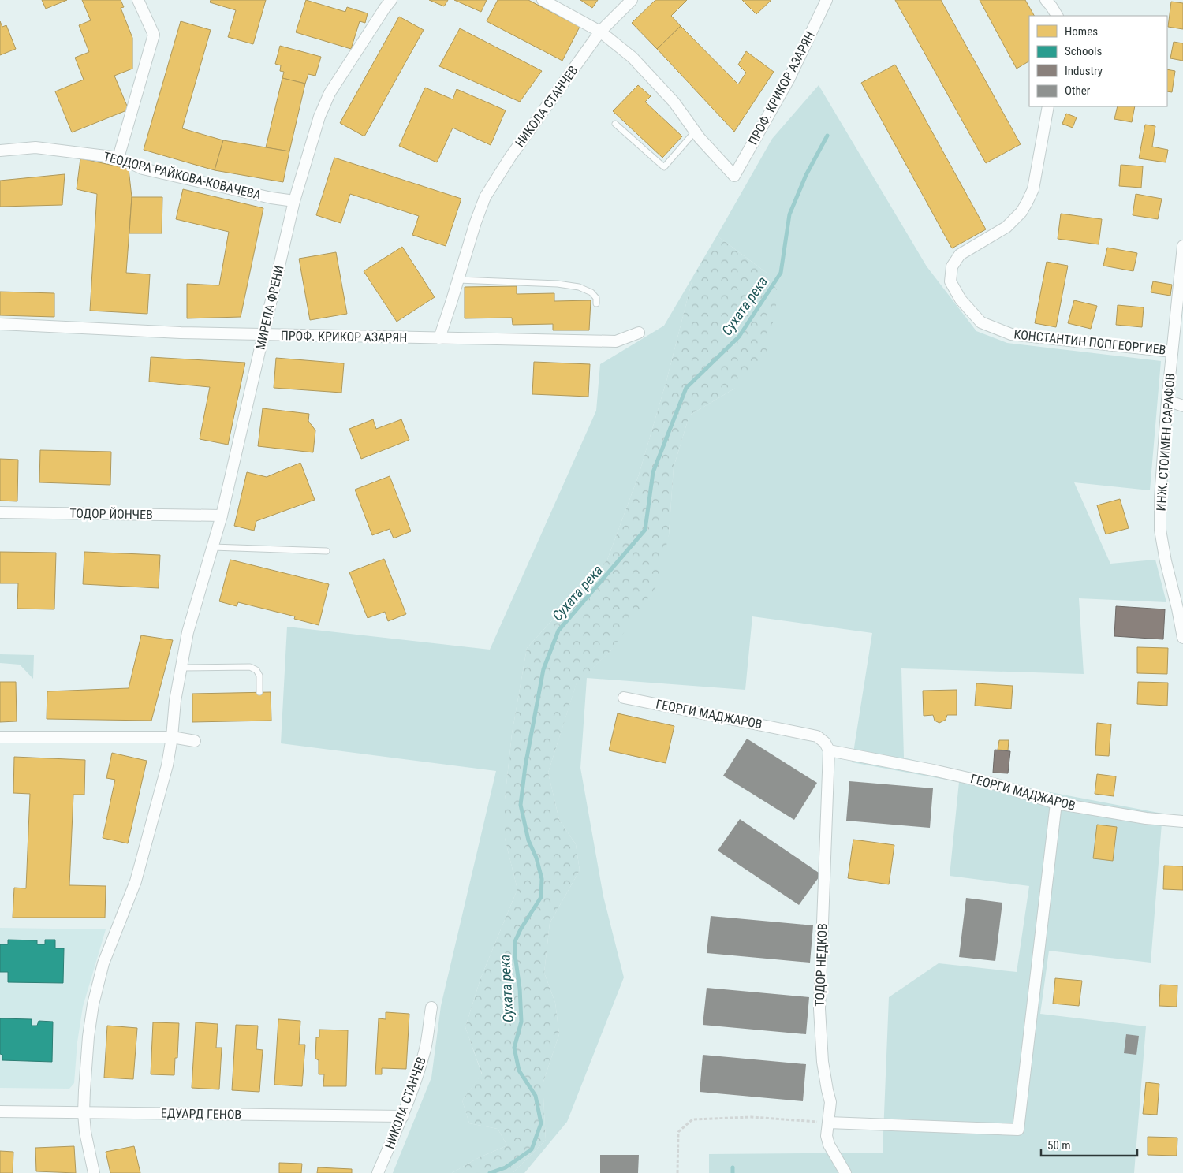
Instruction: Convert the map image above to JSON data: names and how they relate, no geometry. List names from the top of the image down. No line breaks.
{"streets":{"street":["ПРОФ. КРИКОР АЗАРЯН","НИКОЛА СТАНЧЕВ","ТЕОДОРА РАЙКОВА-КОВАЧЕВА","МИРЕЛА ФРЕНИ","КОНСТАНТИН ПОПГЕОРГИЕВ","ИНЖ. СТОИМЕН САРАФОВ","ТОДОР ЙОНЧЕВ","ГЕОРГИ МАДЖАРОВ","ТОДОР НЕДКОВ","ЕДУАРД ГЕНОВ"]},"crossings":[["ПРОФ. КРИКОР АЗАРЯН","НИКОЛА СТАНЧЕВ"],["ПРОФ. КРИКОР АЗАРЯН","МИРЕЛА ФРЕНИ"],["НИКОЛА СТАНЧЕВ","ЕДУАРД ГЕНОВ"],["ТЕОДОРА РАЙКОВА-КОВАЧЕВА","МИРЕЛА ФРЕНИ"],["МИРЕЛА ФРЕНИ","ТОДОР ЙОНЧЕВ"],["МИРЕЛА ФРЕНИ","ЕДУАРД ГЕНОВ"],["КОНСТАНТИН ПОПГЕОРГИЕВ","ИНЖ. СТОИМЕН САРАФОВ"],["ГЕОРГИ МАДЖАРОВ","ТОДОР НЕДКОВ"]],"water":["Сухата река"],"legend":["Homes","Schools","Industry","Other"],"scale_bar":"50 m"}
